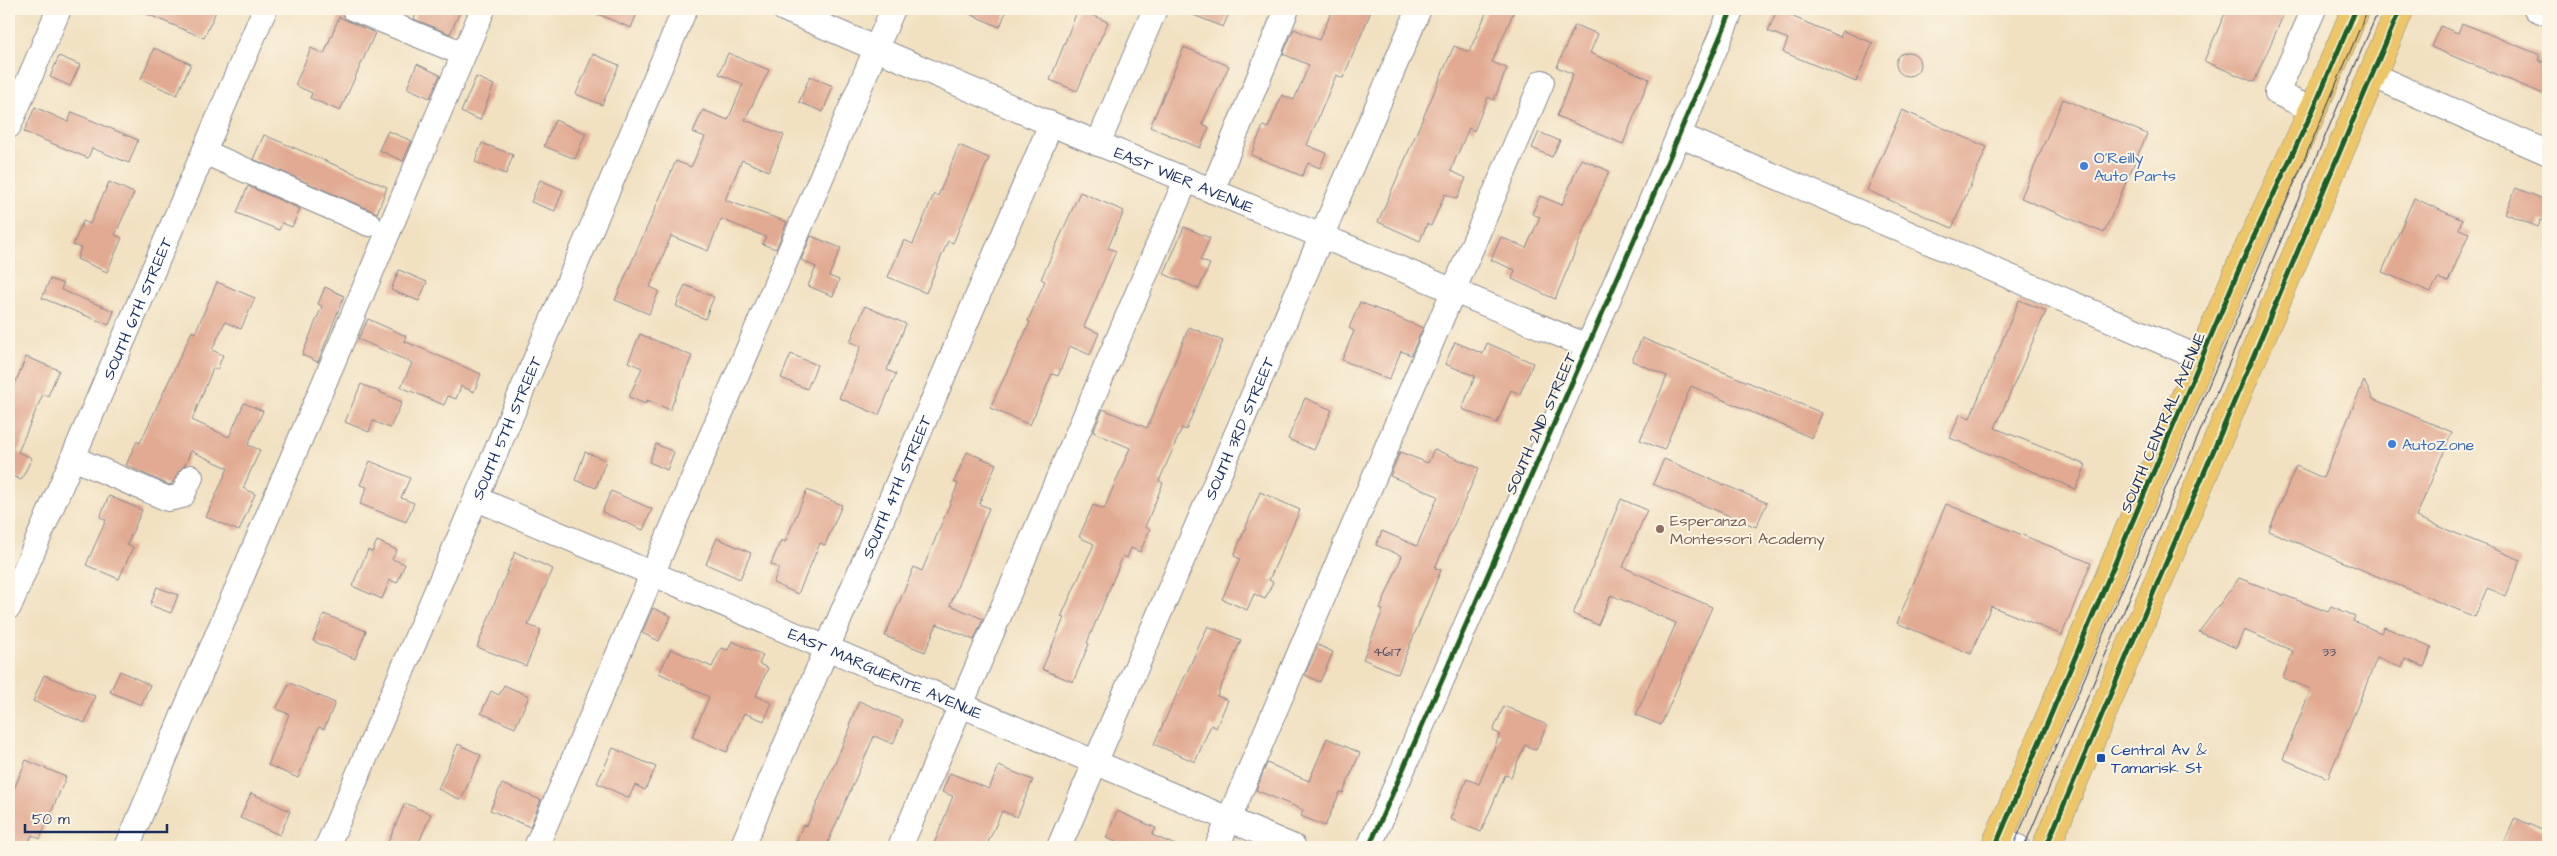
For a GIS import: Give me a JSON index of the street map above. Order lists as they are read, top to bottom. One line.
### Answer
{"streets":{"main road":["SOUTH CENTRAL AVENUE"],"street":["EAST WIER AVENUE","SOUTH 6TH STREET","SOUTH 2ND STREET","SOUTH 5TH STREET","SOUTH 3RD STREET","SOUTH 4TH STREET","EAST MARGUERITE AVENUE"]},"crossings":[["EAST WIER AVENUE","SOUTH 2ND STREET"],["EAST WIER AVENUE","SOUTH 3RD STREET"],["EAST WIER AVENUE","SOUTH 4TH STREET"],["SOUTH 5TH STREET","EAST MARGUERITE AVENUE"],["SOUTH 3RD STREET","EAST MARGUERITE AVENUE"],["SOUTH 4TH STREET","EAST MARGUERITE AVENUE"]],"places":{"other":["O'Reilly Auto Parts","AutoZone","Esperanza Montessori Academy"],"transit":["Central Av & Tamarisk St"]},"house_numbers":["4617","33"],"scale_bar":"50 m"}
